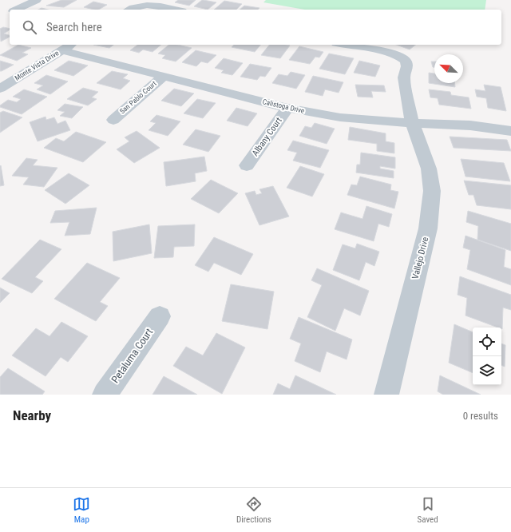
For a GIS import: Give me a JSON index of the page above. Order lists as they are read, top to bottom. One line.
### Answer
{"streets":{"street":["Monte Vista Drive","San Pablo Court","Calistoga Drive","Albany Court","Vallejo Drive","Petaluma Court"]},"crossings":[["Monte Vista Drive","Calistoga Drive"],["San Pablo Court","Calistoga Drive"],["Calistoga Drive","Albany Court"],["Calistoga Drive","Vallejo Drive"]],"north":"top left","page":{"search":"Search here","heading":["Nearby","0 results"],"nav":["Map","Directions","Saved"]}}
